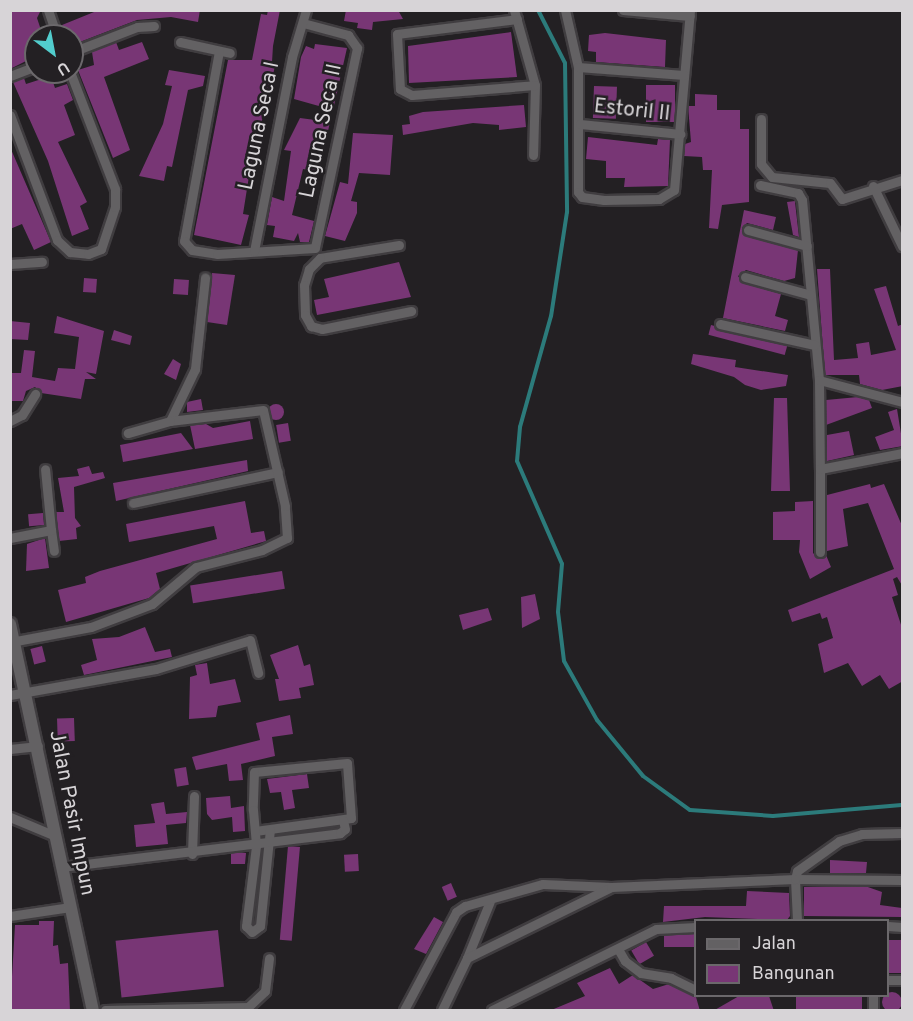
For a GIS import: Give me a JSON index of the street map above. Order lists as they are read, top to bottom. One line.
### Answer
{"streets":{"street":["Estoril II","Laguna Seca I","Laguna Seca II","Jalan Pasir Impun"]},"crossings":[["Laguna Seca I","Laguna Seca II"]],"legend":["Jalan","Bangunan"],"north":"bottom right"}
